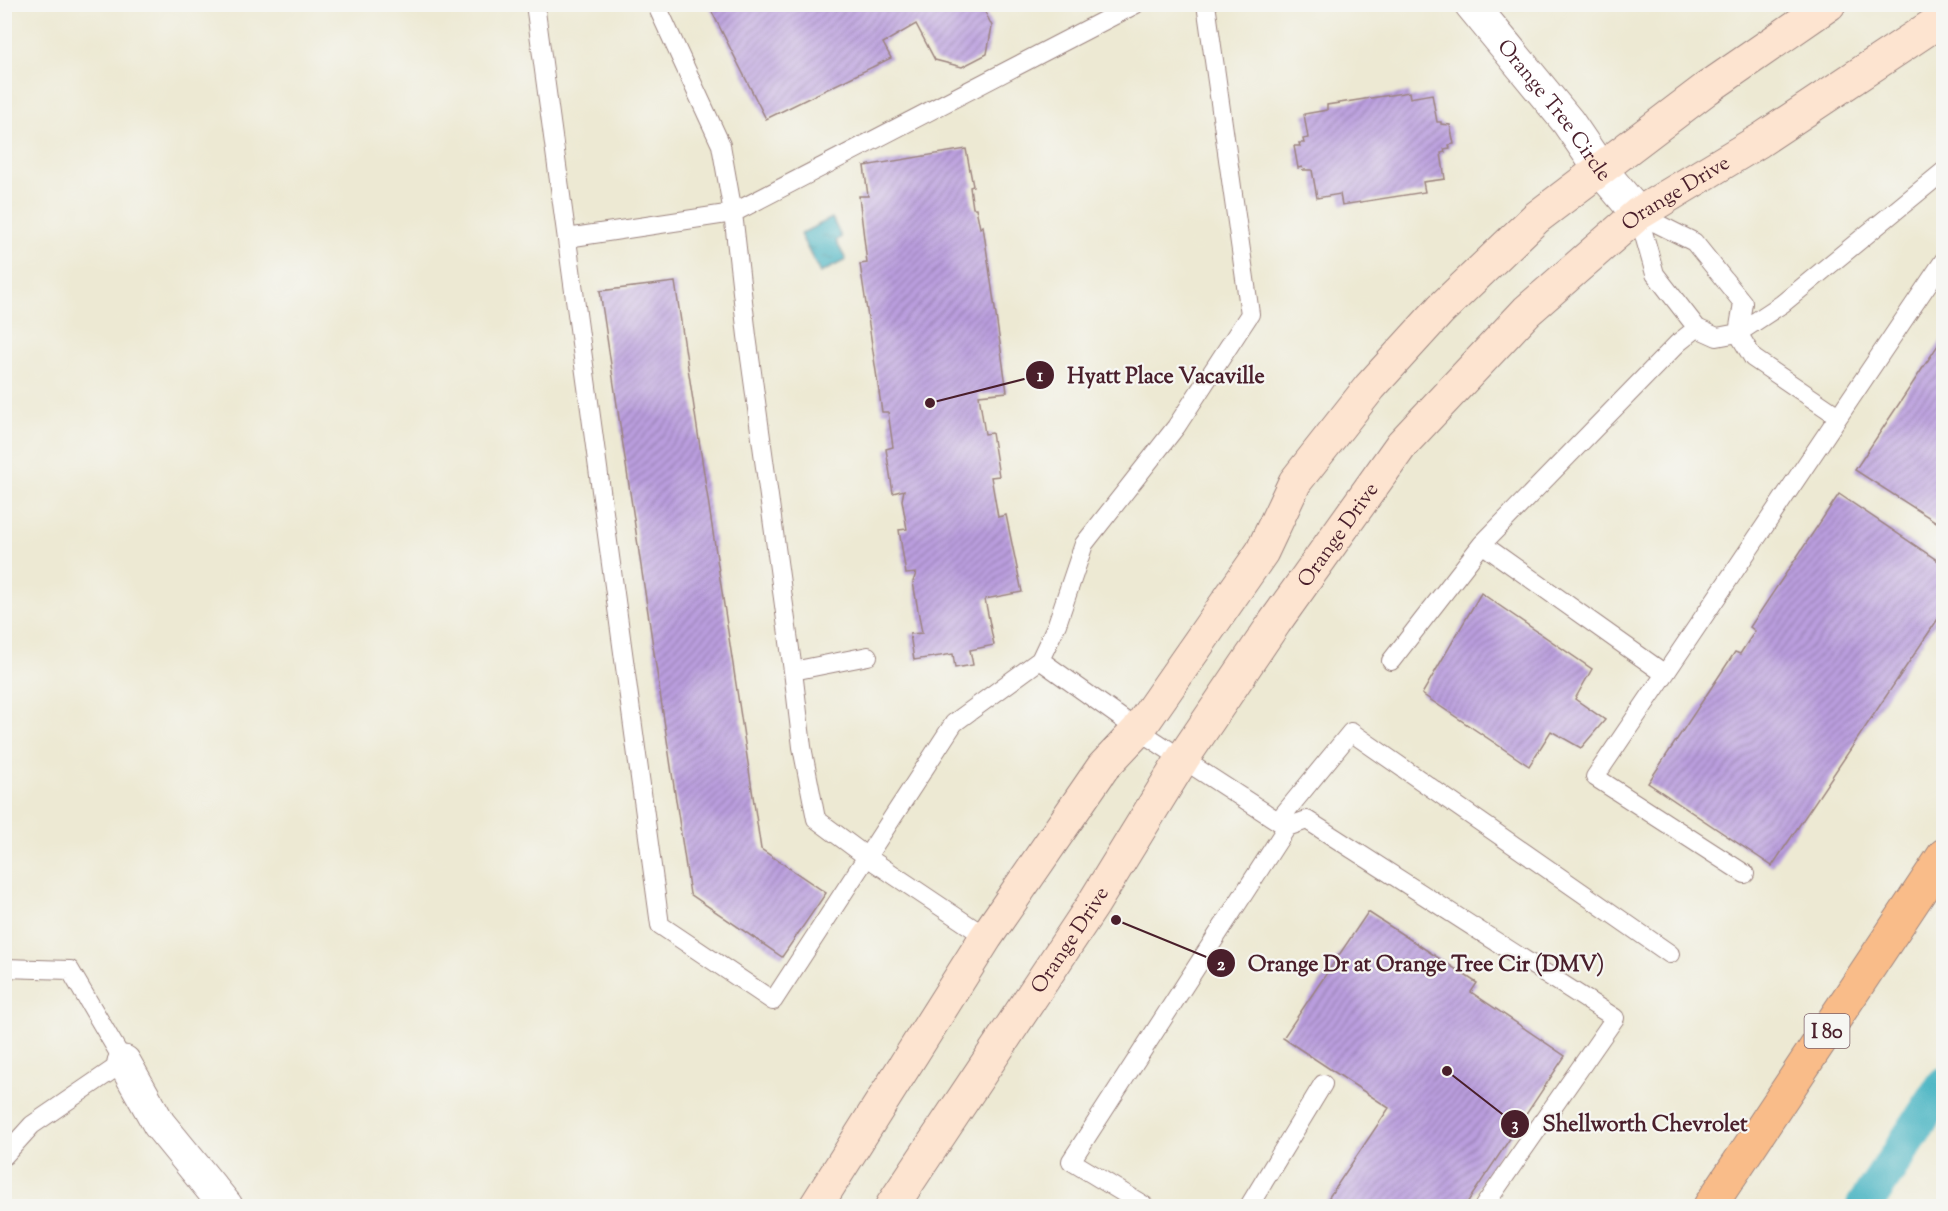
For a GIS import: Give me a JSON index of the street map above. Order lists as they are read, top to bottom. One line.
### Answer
{"streets":{"highway":["I 80"],"street":["Orange Tree Circle","Orange Drive"]},"crossings":[["Orange Tree Circle","Orange Drive"]],"places":["Hyatt Place Vacaville","Orange Dr at Orange Tree Cir (DMV)","Shellworth Chevrolet"]}
